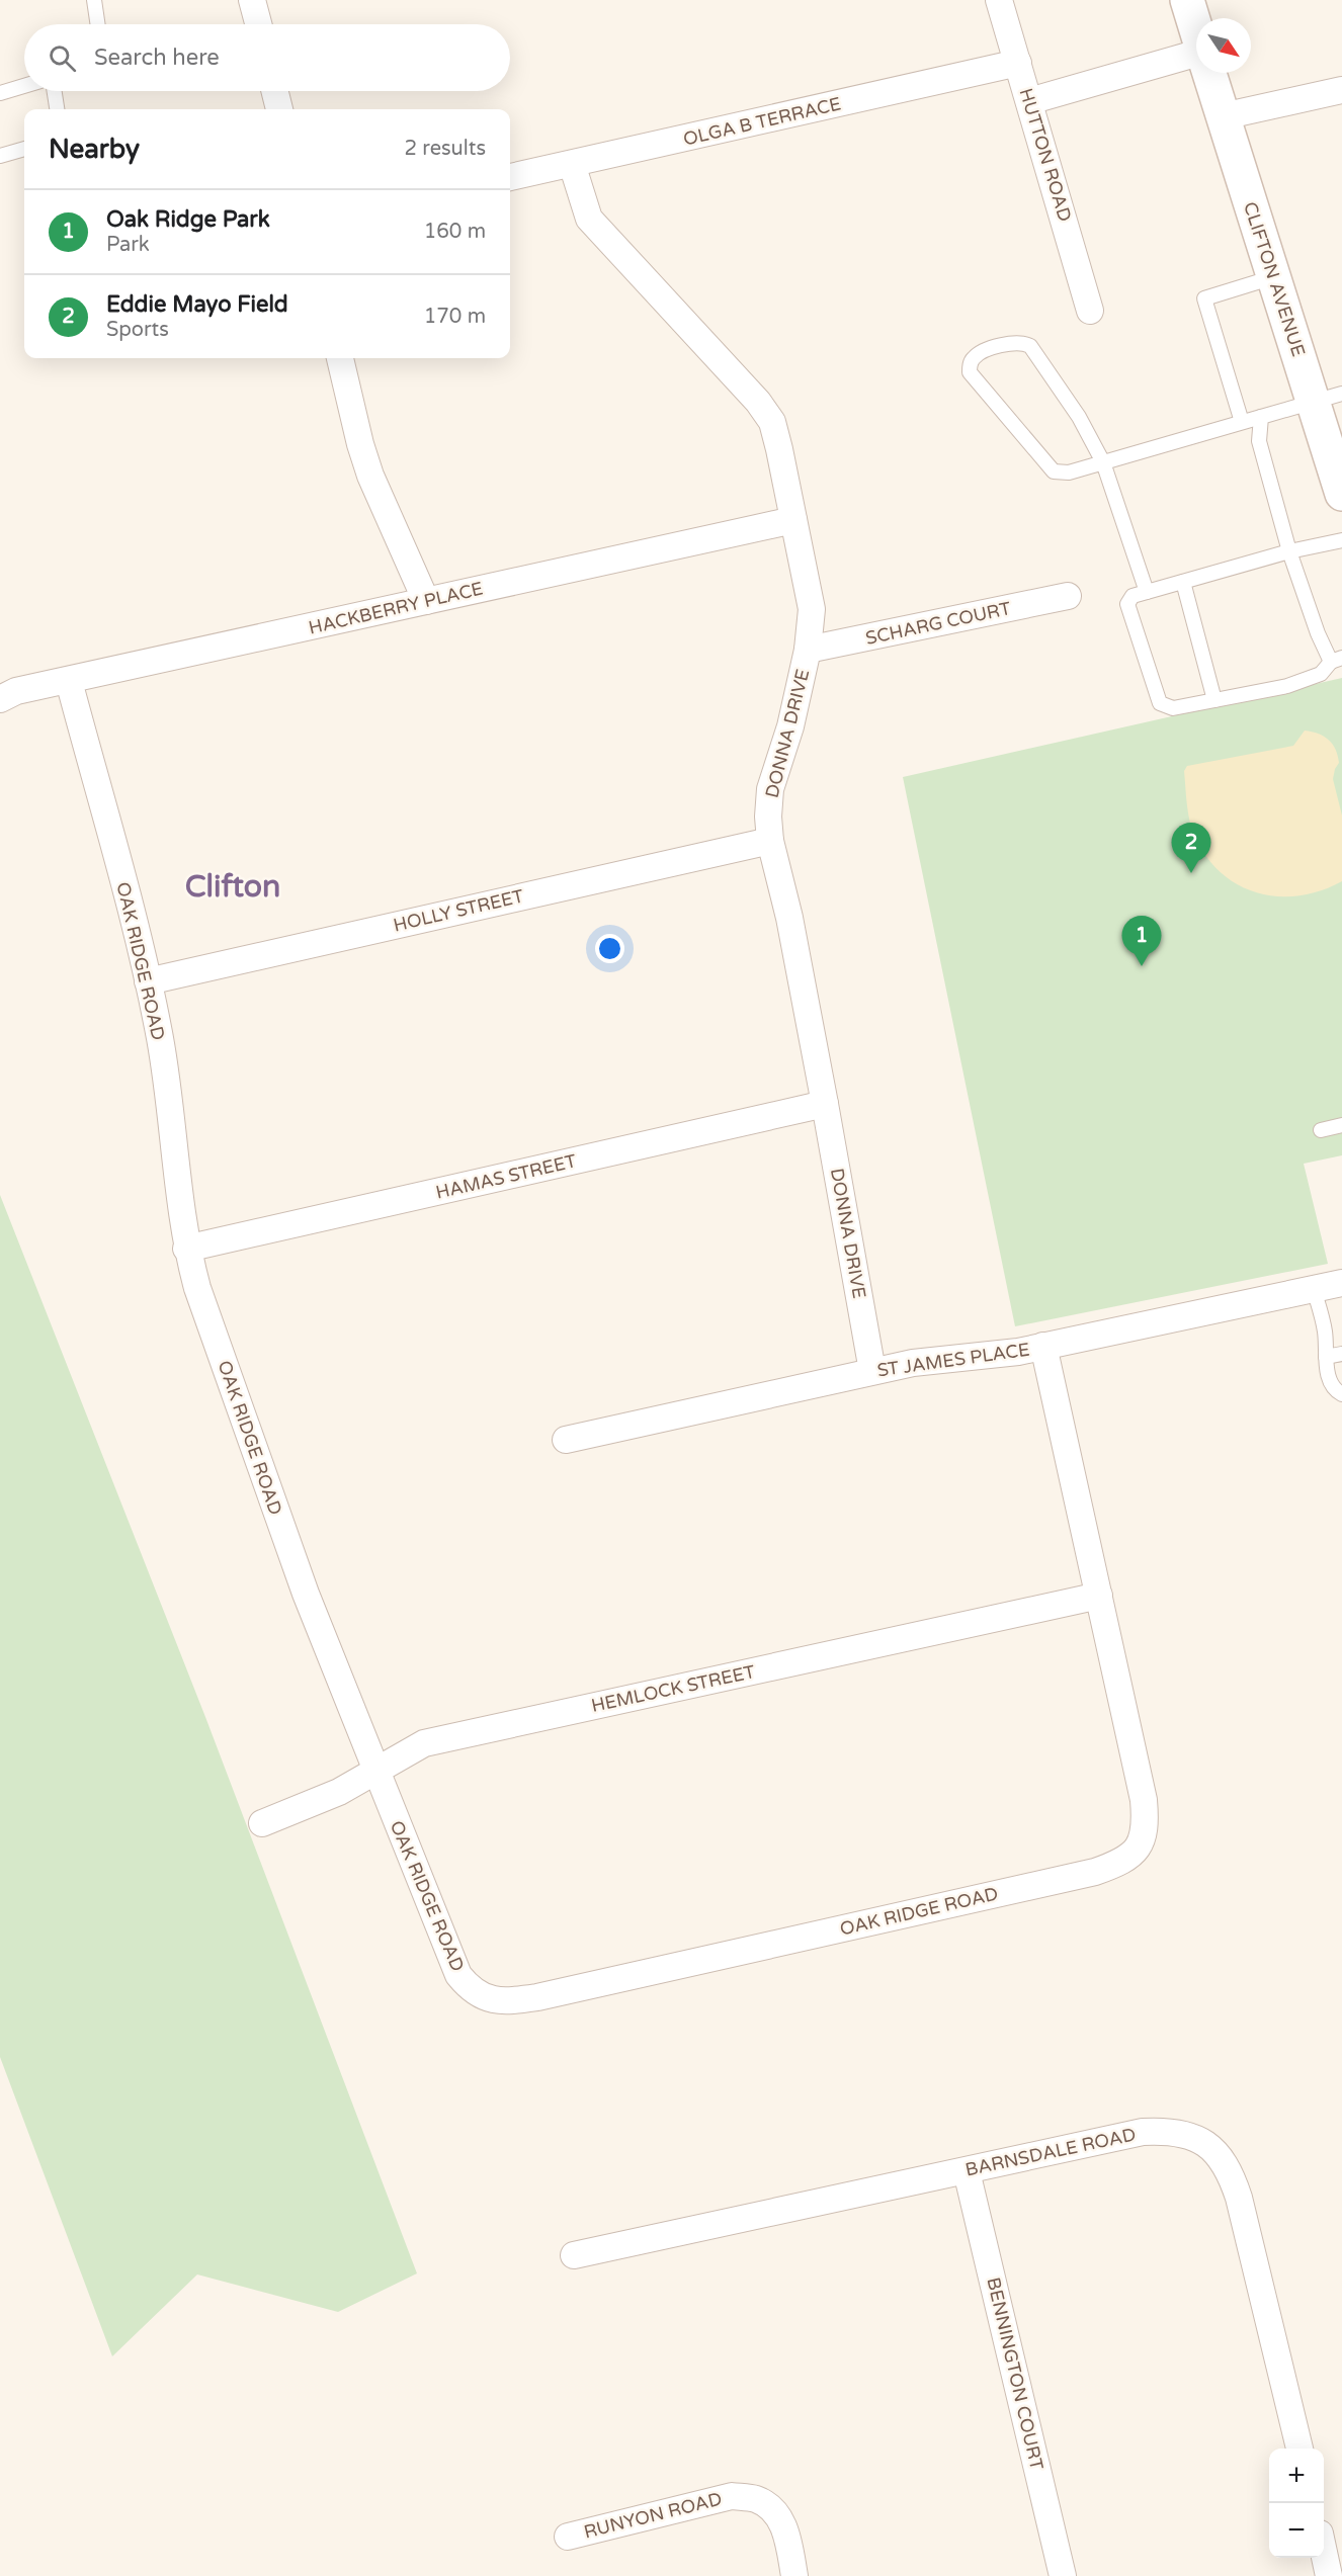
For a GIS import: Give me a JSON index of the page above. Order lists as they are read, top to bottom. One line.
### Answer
{"streets":{"main road":["CLIFTON AVENUE"],"street":["OLGA B TERRACE","HUTTON ROAD","HACKBERRY PLACE","SCHARG COURT","DONNA DRIVE","HOLLY STREET","OAK RIDGE ROAD","HAMAS STREET","ST JAMES PLACE","HEMLOCK STREET","BARNSDALE ROAD","BENNINGTON COURT","RUNYON ROAD"]},"crossings":[["OLGA B TERRACE","HUTTON ROAD"],["OLGA B TERRACE","DONNA DRIVE"],["HACKBERRY PLACE","DONNA DRIVE"],["HACKBERRY PLACE","OAK RIDGE ROAD"],["SCHARG COURT","DONNA DRIVE"],["DONNA DRIVE","HOLLY STREET"],["DONNA DRIVE","HAMAS STREET"],["DONNA DRIVE","ST JAMES PLACE"],["HOLLY STREET","OAK RIDGE ROAD"],["OAK RIDGE ROAD","HAMAS STREET"],["OAK RIDGE ROAD","ST JAMES PLACE"],["OAK RIDGE ROAD","HEMLOCK STREET"],["BARNSDALE ROAD","BENNINGTON COURT"]],"districts":["Clifton"],"north":"bottom right","page":{"search":"Search here","heading":["Nearby","2 results"],"list":[{"mark":"1","name":"Oak Ridge Park","note":"Park","value":"160 m"},{"mark":"2","name":"Eddie Mayo Field","note":"Sports","value":"170 m"}],"pins":["2","1"],"map_buttons":["+","−"]}}
